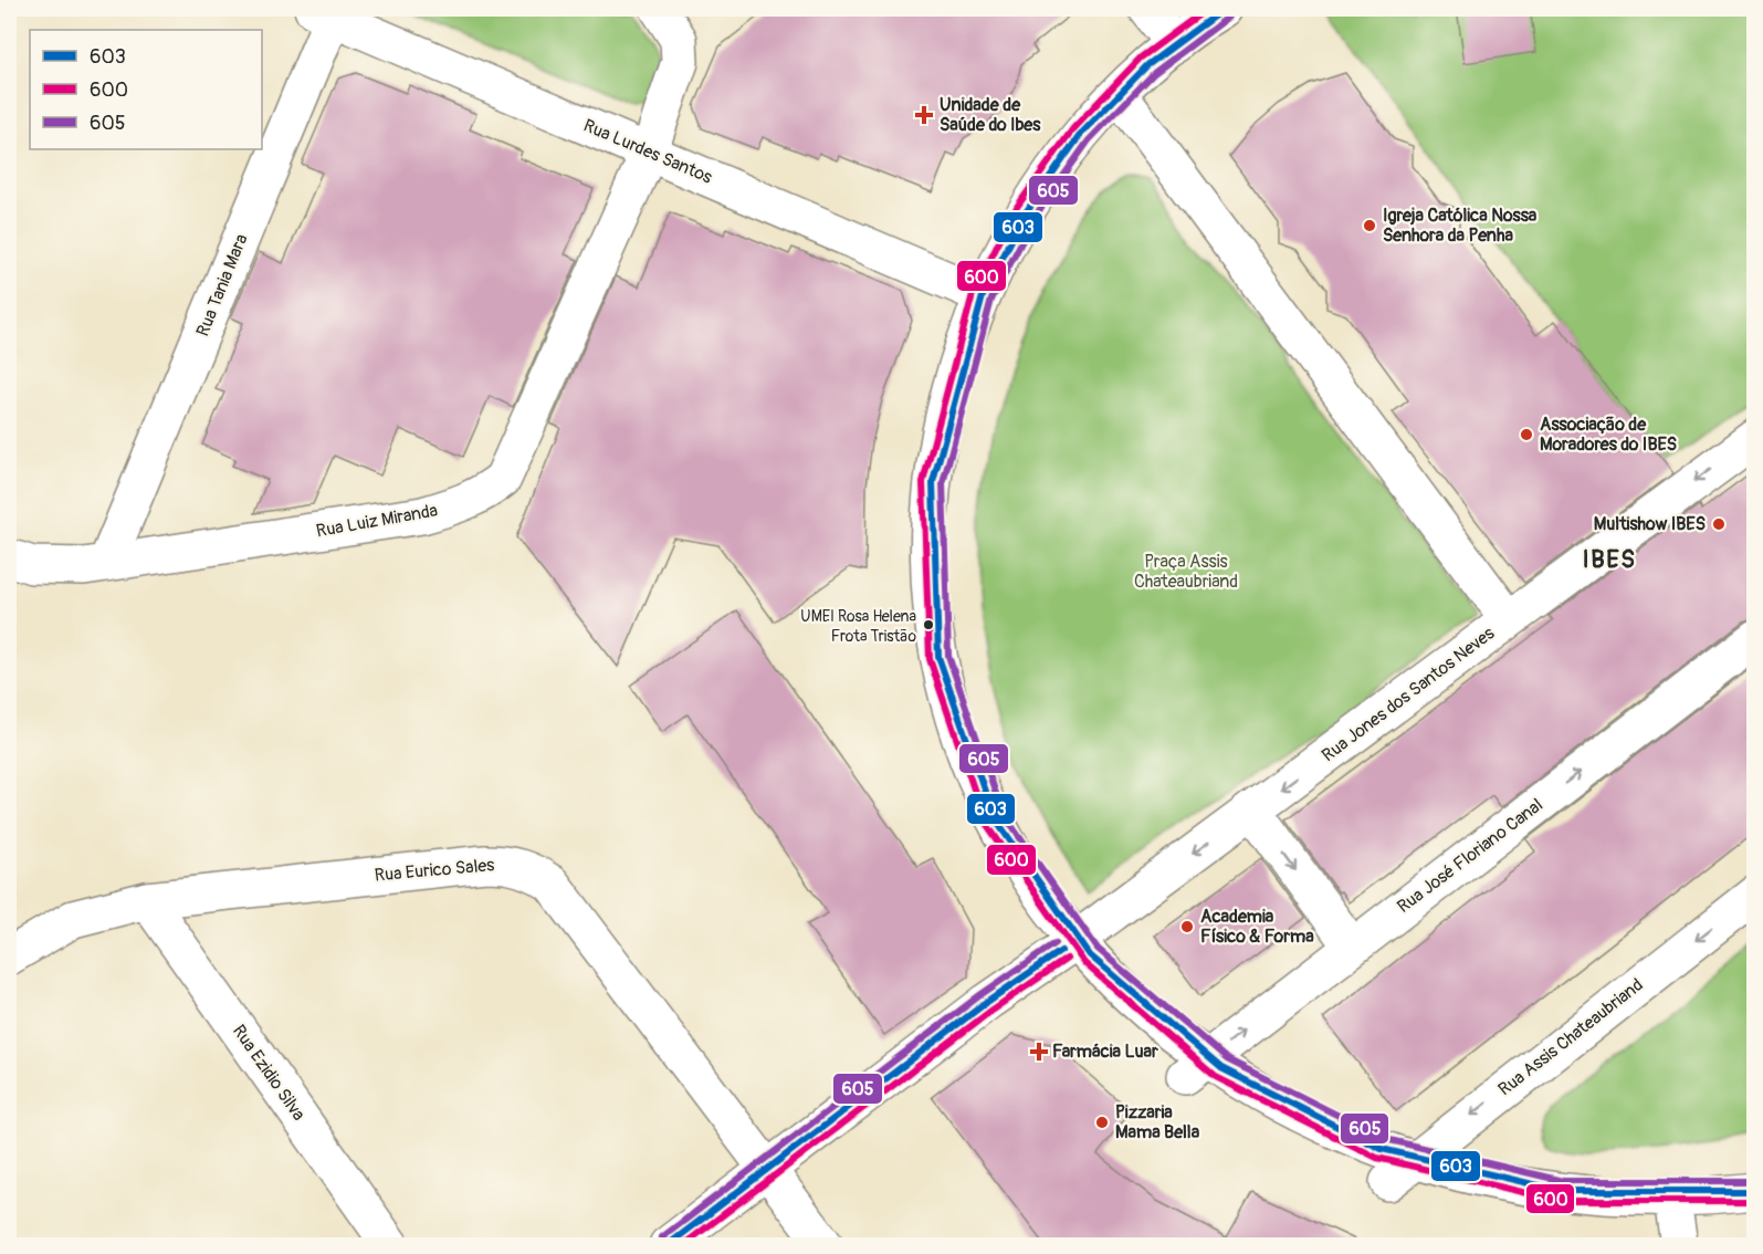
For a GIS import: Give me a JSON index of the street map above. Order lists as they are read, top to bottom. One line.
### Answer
{"streets":{"street":["Rua Lurdes Santos","Rua Tania Mara","Rua Luiz Miranda","Rua Jones dos Santos Neves","Rua José Floriano Canal","Rua Eurico Sales","Rua Assis Chateaubriand","Rua Ezidio Silva"]},"crossings":[["Rua Lurdes Santos","Rua Tania Mara"],["Rua Lurdes Santos","Rua Luiz Miranda"],["Rua Tania Mara","Rua Luiz Miranda"],["Rua Jones dos Santos Neves","Rua Eurico Sales"],["Rua Eurico Sales","Rua Ezidio Silva"]],"one_way":["Rua Jones dos Santos Neves","Rua José Floriano Canal","Rua Assis Chateaubriand"],"districts":["IBES"],"parks":["Praça Assis Chateaubriand"],"places":{"health":["Unidade de Saúde do Ibes","Farmácia Luar"],"other":["Igreja Católica Nossa Senhora da Penha","Associação de Moradores do IBES","Multishow IBES","UMEI Rosa Helena Frota Tristão","Academia Físico & Forma","Pizzaria Mama Bella"]},"lines":["transit line 603","transit line 600","transit line 605"],"legend":["603","600","605"]}
